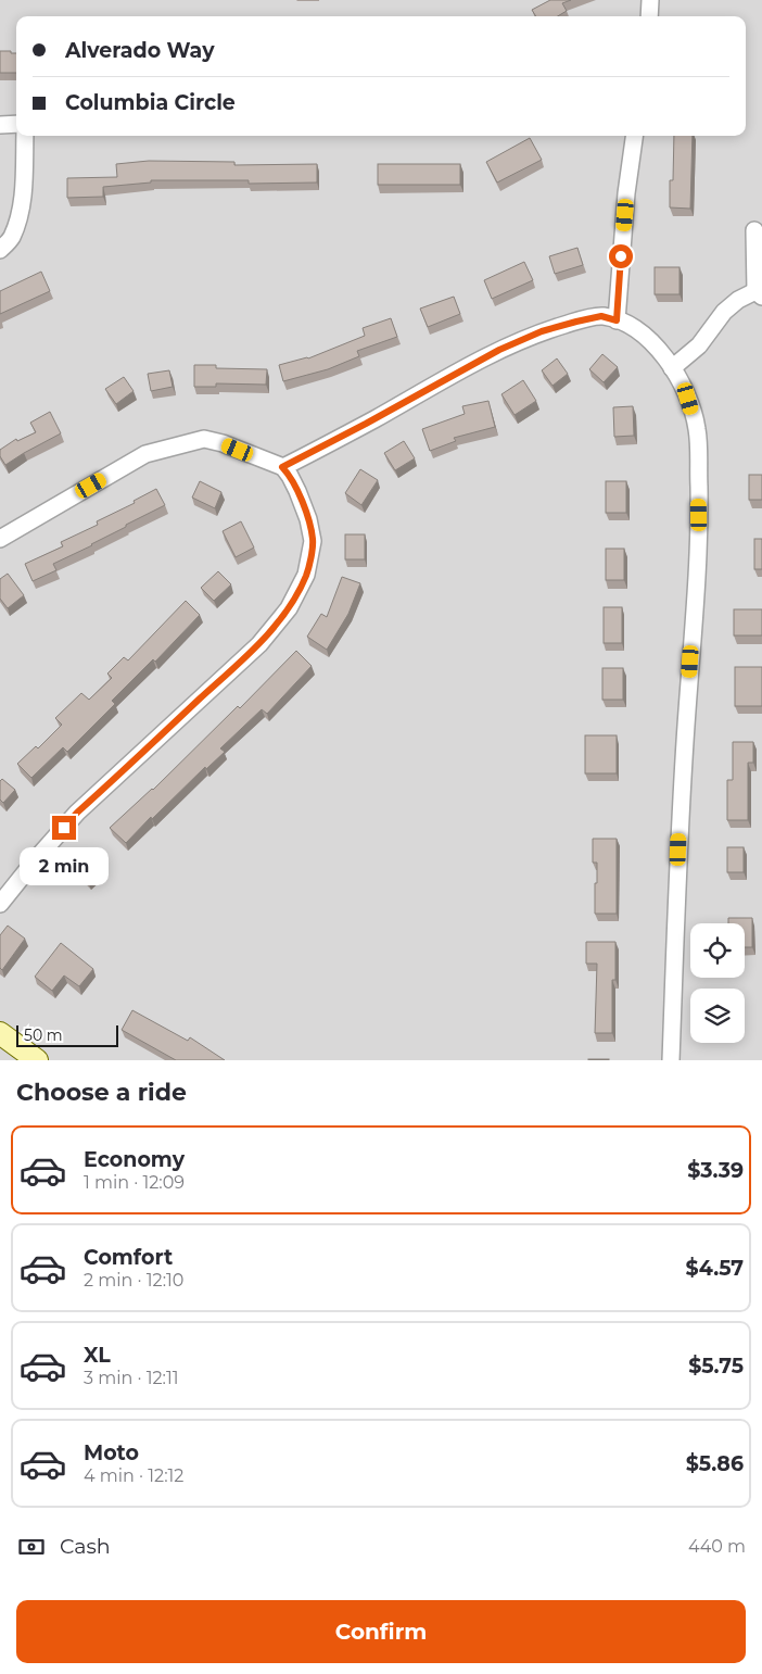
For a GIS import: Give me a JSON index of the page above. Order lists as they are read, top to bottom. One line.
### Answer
{"scale_bar":"50 m","page":{"banner":["Alverado Way","Columbia Circle"],"bubble":"2 min","scale":"50 m","heading":"Choose a ride","list":[{"name":"Economy","note":"1 min · 12:09","value":"$3.39"},{"name":"Comfort","note":"2 min · 12:10","value":"$4.57"},{"name":"XL","note":"3 min · 12:11","value":"$5.75"},{"name":"Moto","note":"4 min · 12:12","value":"$5.86"}],"pay":["Cash","440 m"],"buttons":"Confirm"}}
